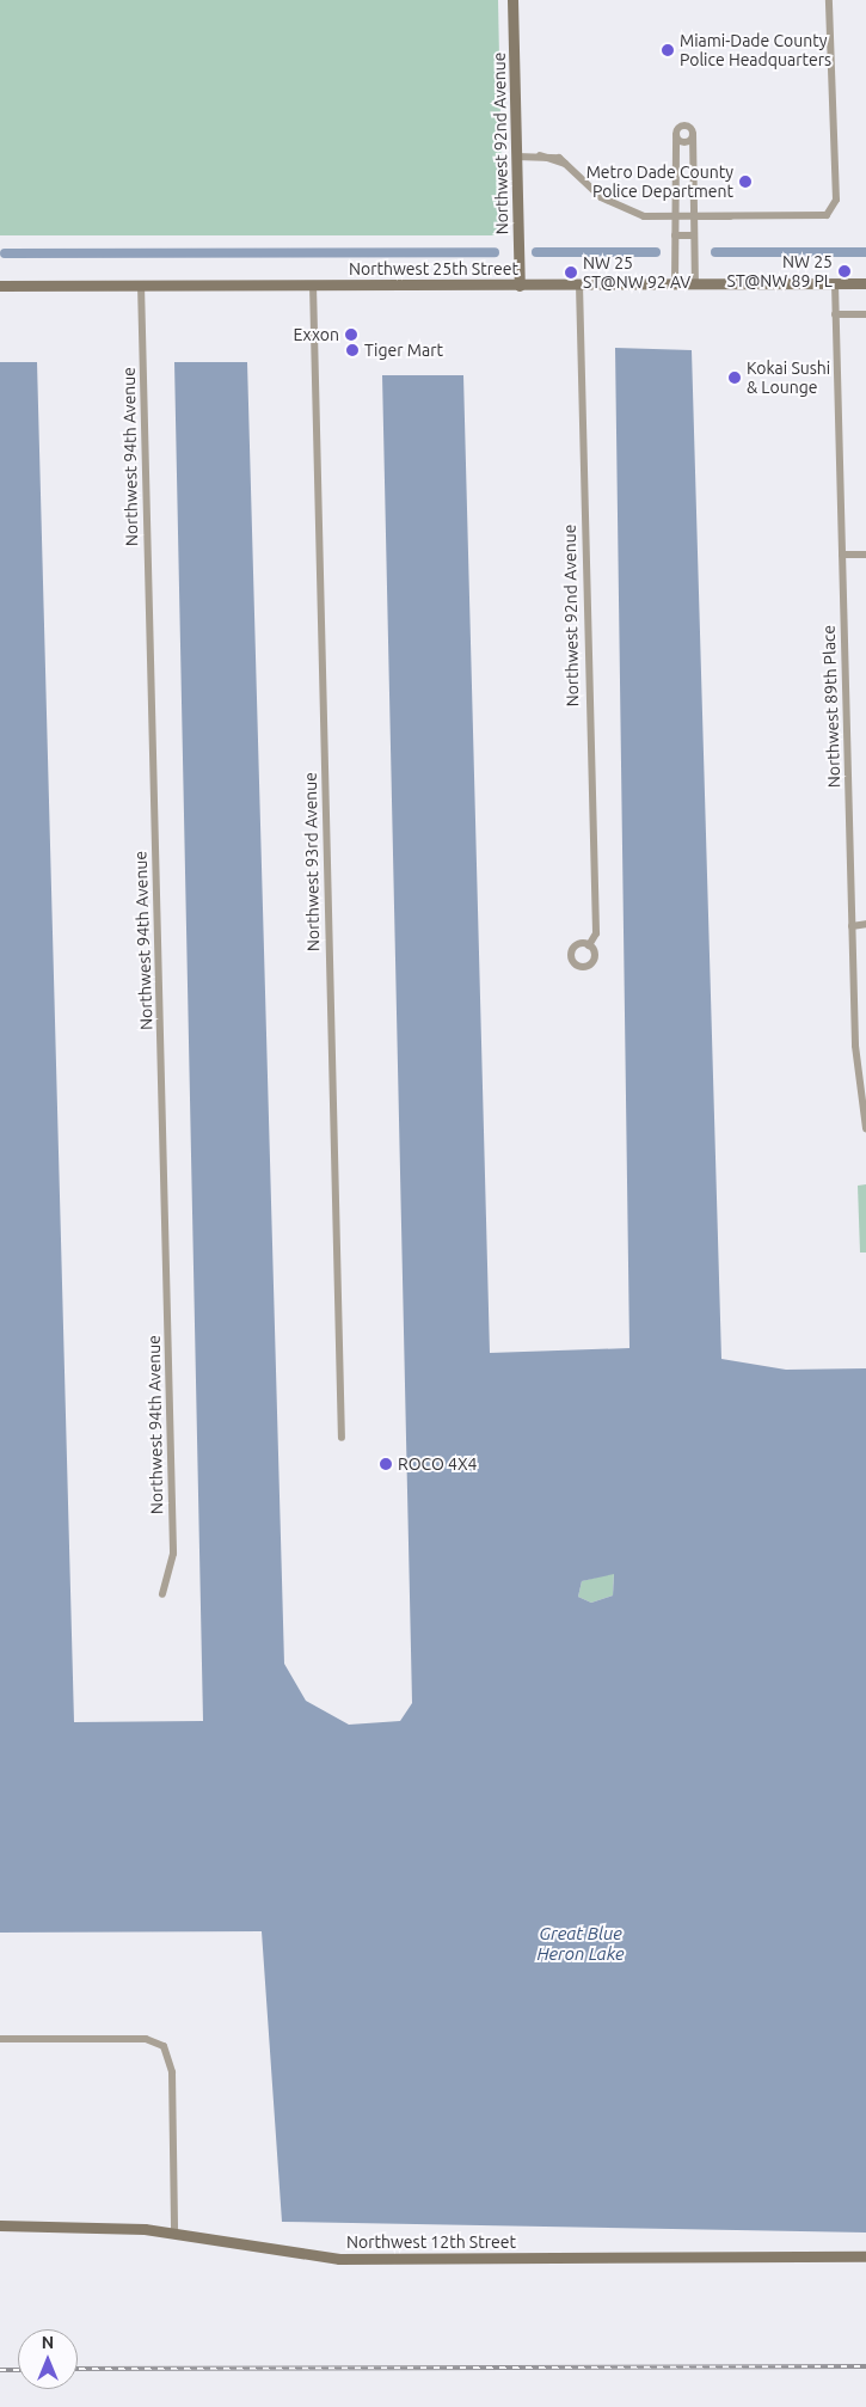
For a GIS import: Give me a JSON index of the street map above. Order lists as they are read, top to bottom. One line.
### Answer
{"streets":{"main road":["Northwest 92nd Avenue","Northwest 25th Street","Northwest 12th Street"],"street":["Northwest 94th Avenue","Northwest 89th Place","Northwest 93rd Avenue"]},"crossings":[["Northwest 92nd Avenue","Northwest 25th Street"],["Northwest 25th Street","Northwest 94th Avenue"],["Northwest 25th Street","Northwest 89th Place"],["Northwest 25th Street","Northwest 93rd Avenue"]],"water":["Great Blue Heron Lake"],"places":["Miami-Dade County Police Headquarters","Metro Dade County Police Department","NW 25 ST@NW 89 PL","NW 25 ST@NW 92 AV","Exxon","Tiger Mart","Kokai Sushi & Lounge","ROCO 4X4"],"north":"top"}
